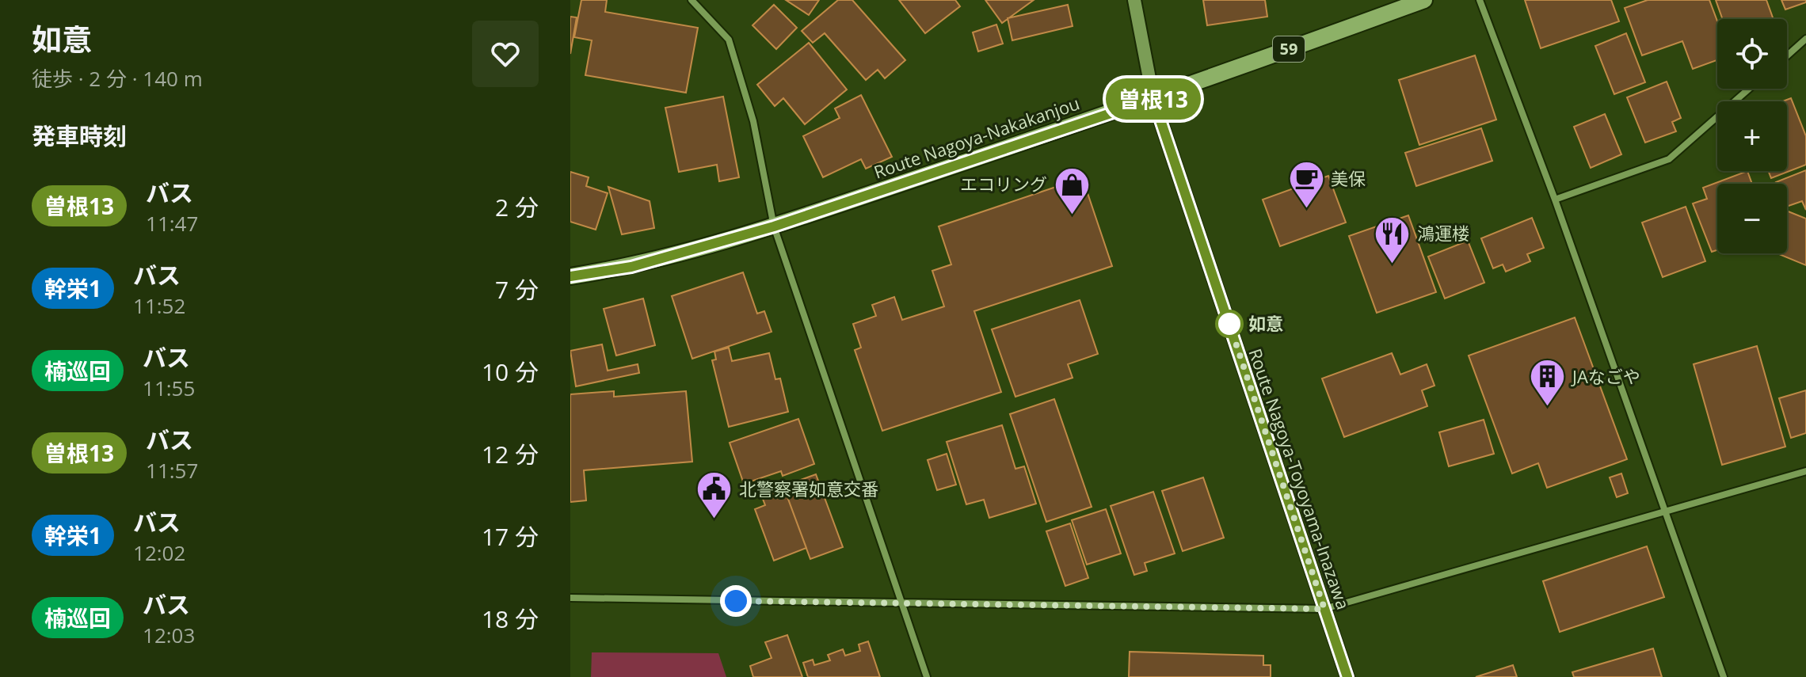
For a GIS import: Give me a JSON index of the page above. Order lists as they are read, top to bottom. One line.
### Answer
{"streets":{"main road":["59","Route Nagoya-Nakakanjou","Route Nagoya-Toyoyama-Inazawa"]},"crossings":[["Route Nagoya-Nakakanjou","Route Nagoya-Toyoyama-Inazawa"]],"places":{"cafe":["美保"],"shop":["エコリング"],"restaurant":["鴻運楼"],"other":["如意"],"building":["JAなごや"],"public building":["北警察署如意交番"]},"lines":["bus line 曽根13"],"page":{"heading":[["如意","徒歩 · 2 分 · 140 m"],"発車時刻"],"on_map":"曽根13","map_buttons":["+","−"],"list":[{"mark":"曽根13","name":"バス","note":"11:47","value":"2 分"},{"mark":"幹栄1","name":"バス","note":"11:52","value":"7 分"},{"mark":"楠巡回","name":"バス","note":"11:55","value":"10 分"},{"mark":"曽根13","name":"バス","note":"11:57","value":"12 分"},{"mark":"幹栄1","name":"バス","note":"12:02","value":"17 分"},{"mark":"楠巡回","name":"バス","note":"12:03","value":"18 分"}]}}
